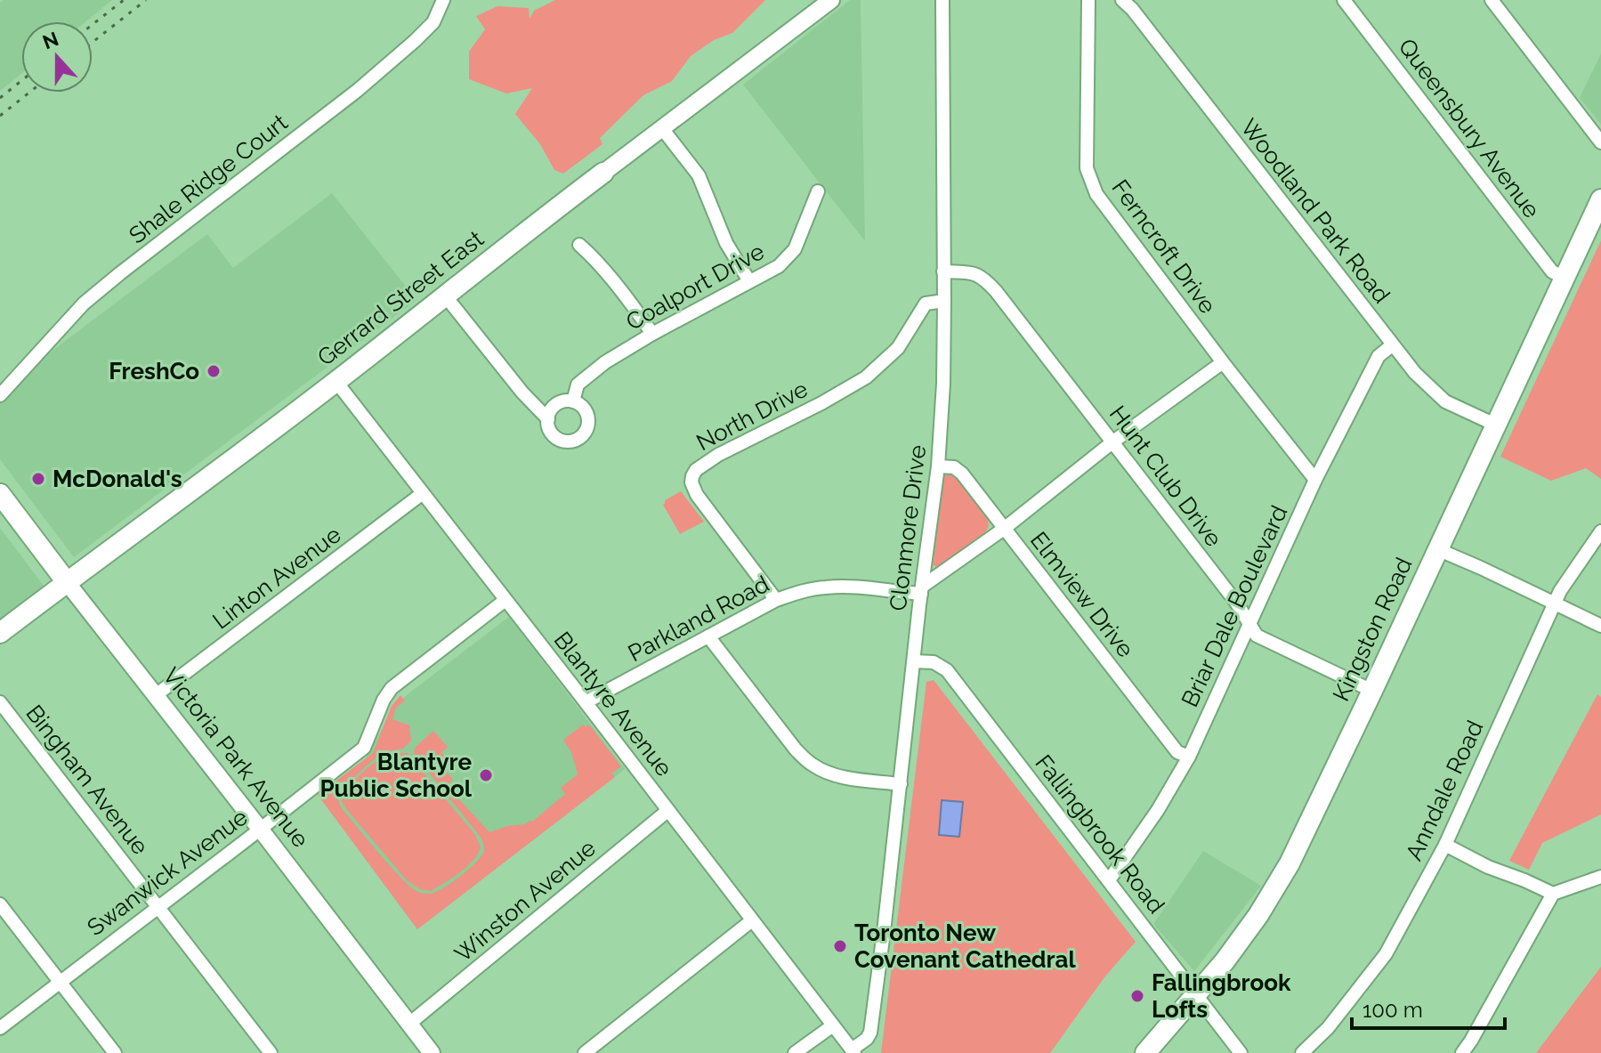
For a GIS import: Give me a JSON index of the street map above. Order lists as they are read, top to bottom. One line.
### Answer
{"streets":{"main road":["Gerrard Street East","Kingston Road","Victoria Park Avenue"],"street":["Queensbury Avenue","Shale Ridge Court","Woodland Park Road","Ferncroft Drive","Coalport Drive","North Drive","Hunt Club Drive","Clonmore Drive","Linton Avenue","Elmview Drive","Briar Dale Boulevard","Parkland Road","Blantyre Avenue","Bingham Avenue","Anndale Road","Fallingbrook Road","Swanwick Avenue","Winston Avenue"]},"crossings":[["Queensbury Avenue","Kingston Road"],["Woodland Park Road","Briar Dale Boulevard"],["Woodland Park Road","Kingston Road"],["Ferncroft Drive","Briar Dale Boulevard"],["Gerrard Street East","Blantyre Avenue"],["Gerrard Street East","Victoria Park Avenue"],["North Drive","Clonmore Drive"],["North Drive","Parkland Road"],["Hunt Club Drive","Clonmore Drive"],["Hunt Club Drive","Briar Dale Boulevard"],["Hunt Club Drive","Kingston Road"],["Clonmore Drive","Elmview Drive"],["Clonmore Drive","Parkland Road"],["Clonmore Drive","Blantyre Avenue"],["Clonmore Drive","Fallingbrook Road"],["Linton Avenue","Blantyre Avenue"],["Linton Avenue","Victoria Park Avenue"],["Elmview Drive","Briar Dale Boulevard"],["Briar Dale Boulevard","Fallingbrook Road"],["Parkland Road","Blantyre Avenue"],["Kingston Road","Fallingbrook Road"],["Blantyre Avenue","Swanwick Avenue"],["Blantyre Avenue","Winston Avenue"],["Victoria Park Avenue","Swanwick Avenue"],["Victoria Park Avenue","Winston Avenue"],["Bingham Avenue","Swanwick Avenue"]],"places":["FreshCo","McDonald's","Blantyre Public School","Toronto New Covenant Cathedral","Fallingbrook Lofts"],"scale_bar":"100 m","north":"top"}
